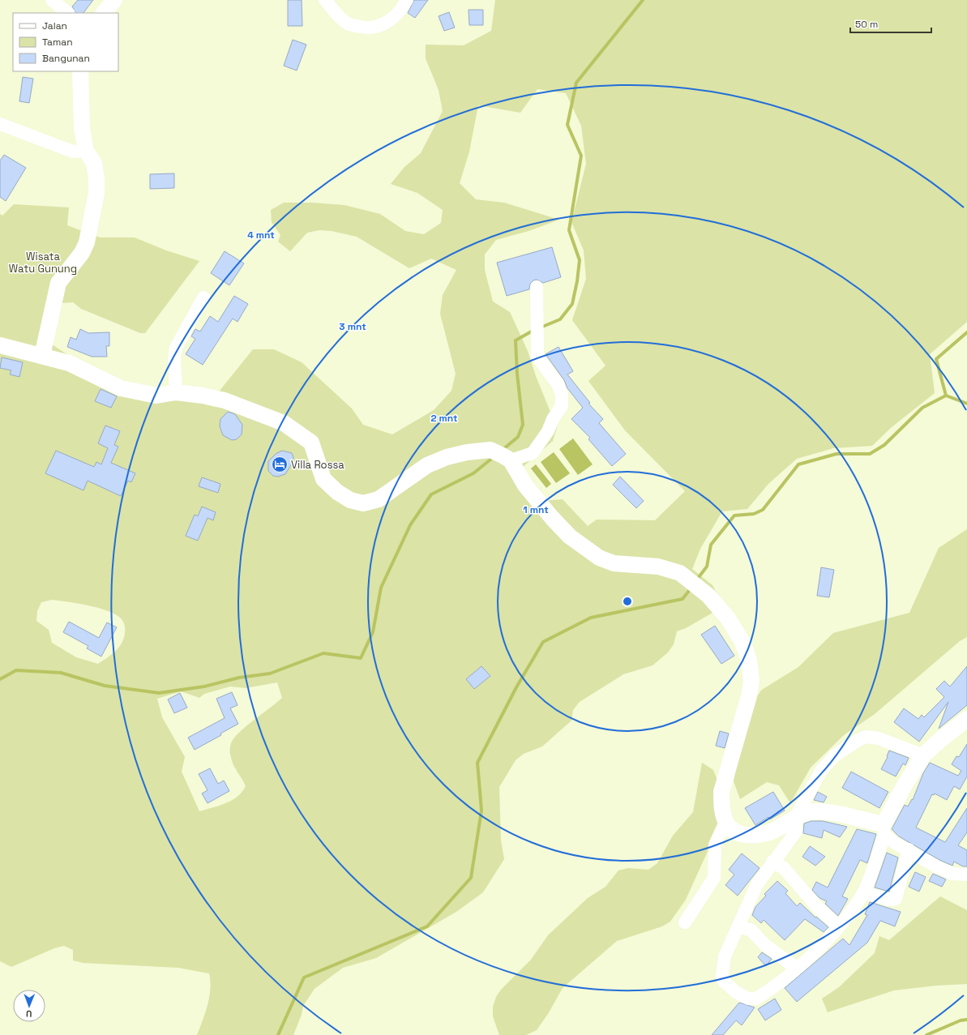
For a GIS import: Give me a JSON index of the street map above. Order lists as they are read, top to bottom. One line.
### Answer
{"parks":["Wisata Watu Gunung"],"places":{"hotel":["Villa Rossa"]},"legend":["Jalan","Taman","Bangunan"],"scale_bar":"50 m","north":"bottom","rings":["4 mnt","3 mnt","2 mnt","1 mnt"]}
